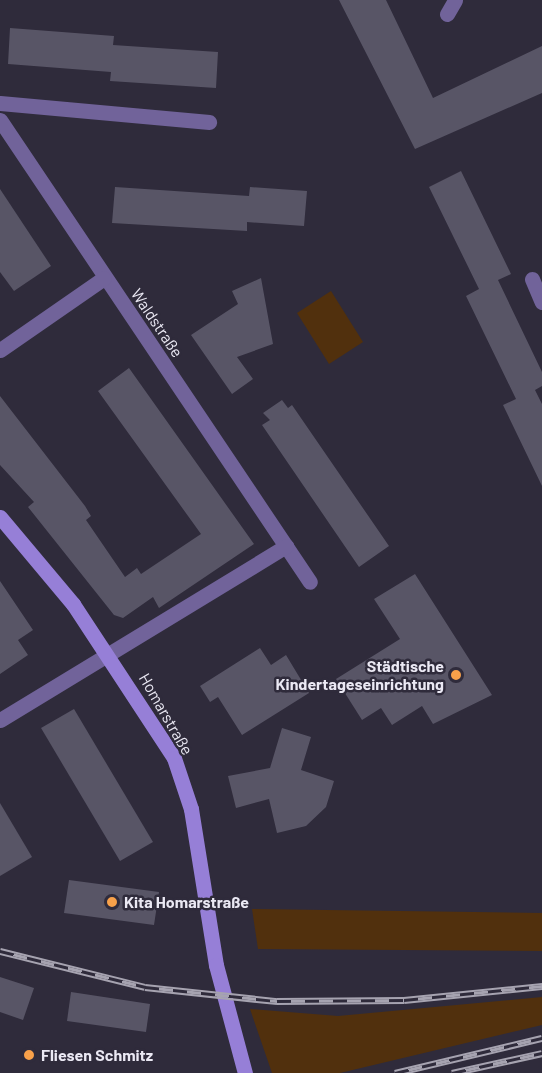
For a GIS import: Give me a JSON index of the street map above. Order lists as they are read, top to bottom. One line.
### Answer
{"streets":{"street":["Waldstraße","Homarstraße"]},"places":["Städtische Kindertageseinrichtung","Kita Homarstraße","Fliesen Schmitz"]}
